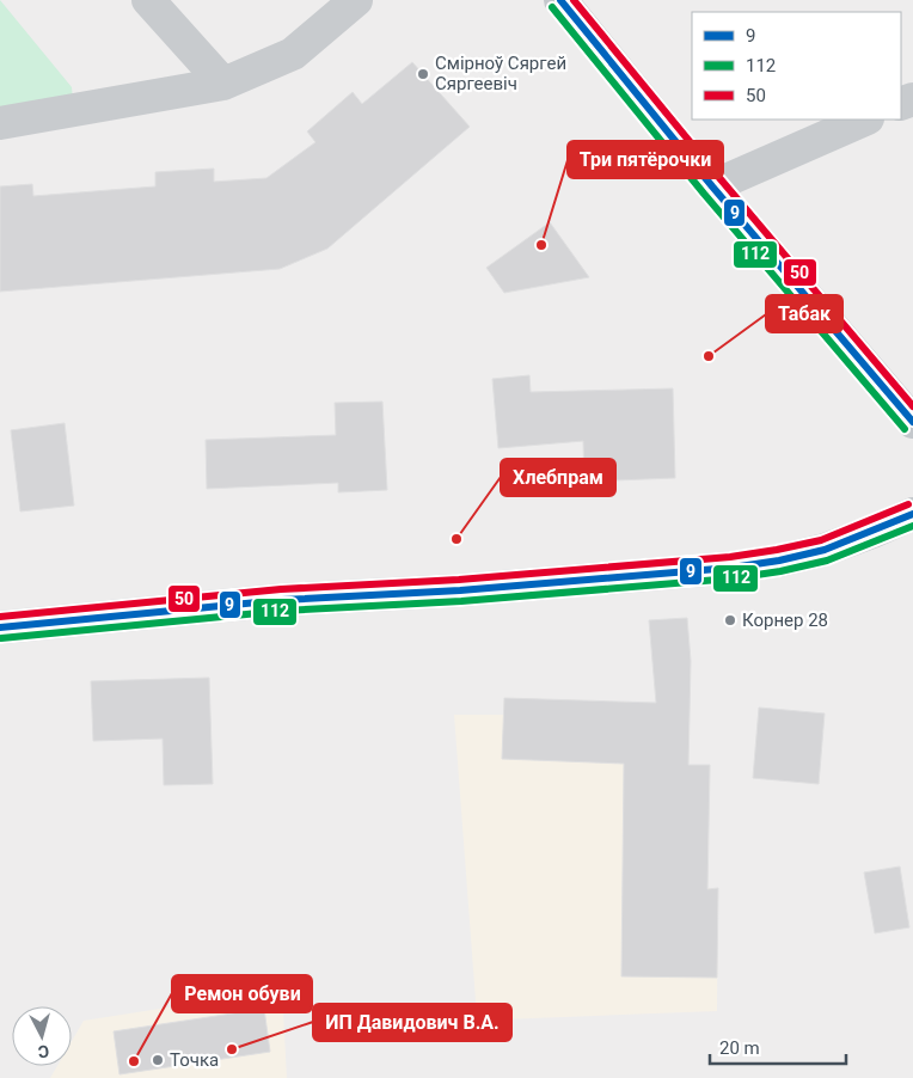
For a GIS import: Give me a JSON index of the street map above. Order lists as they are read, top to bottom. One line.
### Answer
{"places":["Смірноў Сяргей Сяргеевіч","Три пятёрочки","Табак","Хлебпрам","Корнер 28","ИП Давидович В.А.","Точка","Ремон обуви"],"lines":["transit line 9","transit line 50","transit line 112"],"legend":["9","112","50"],"scale_bar":"20 m","north":"bottom"}
